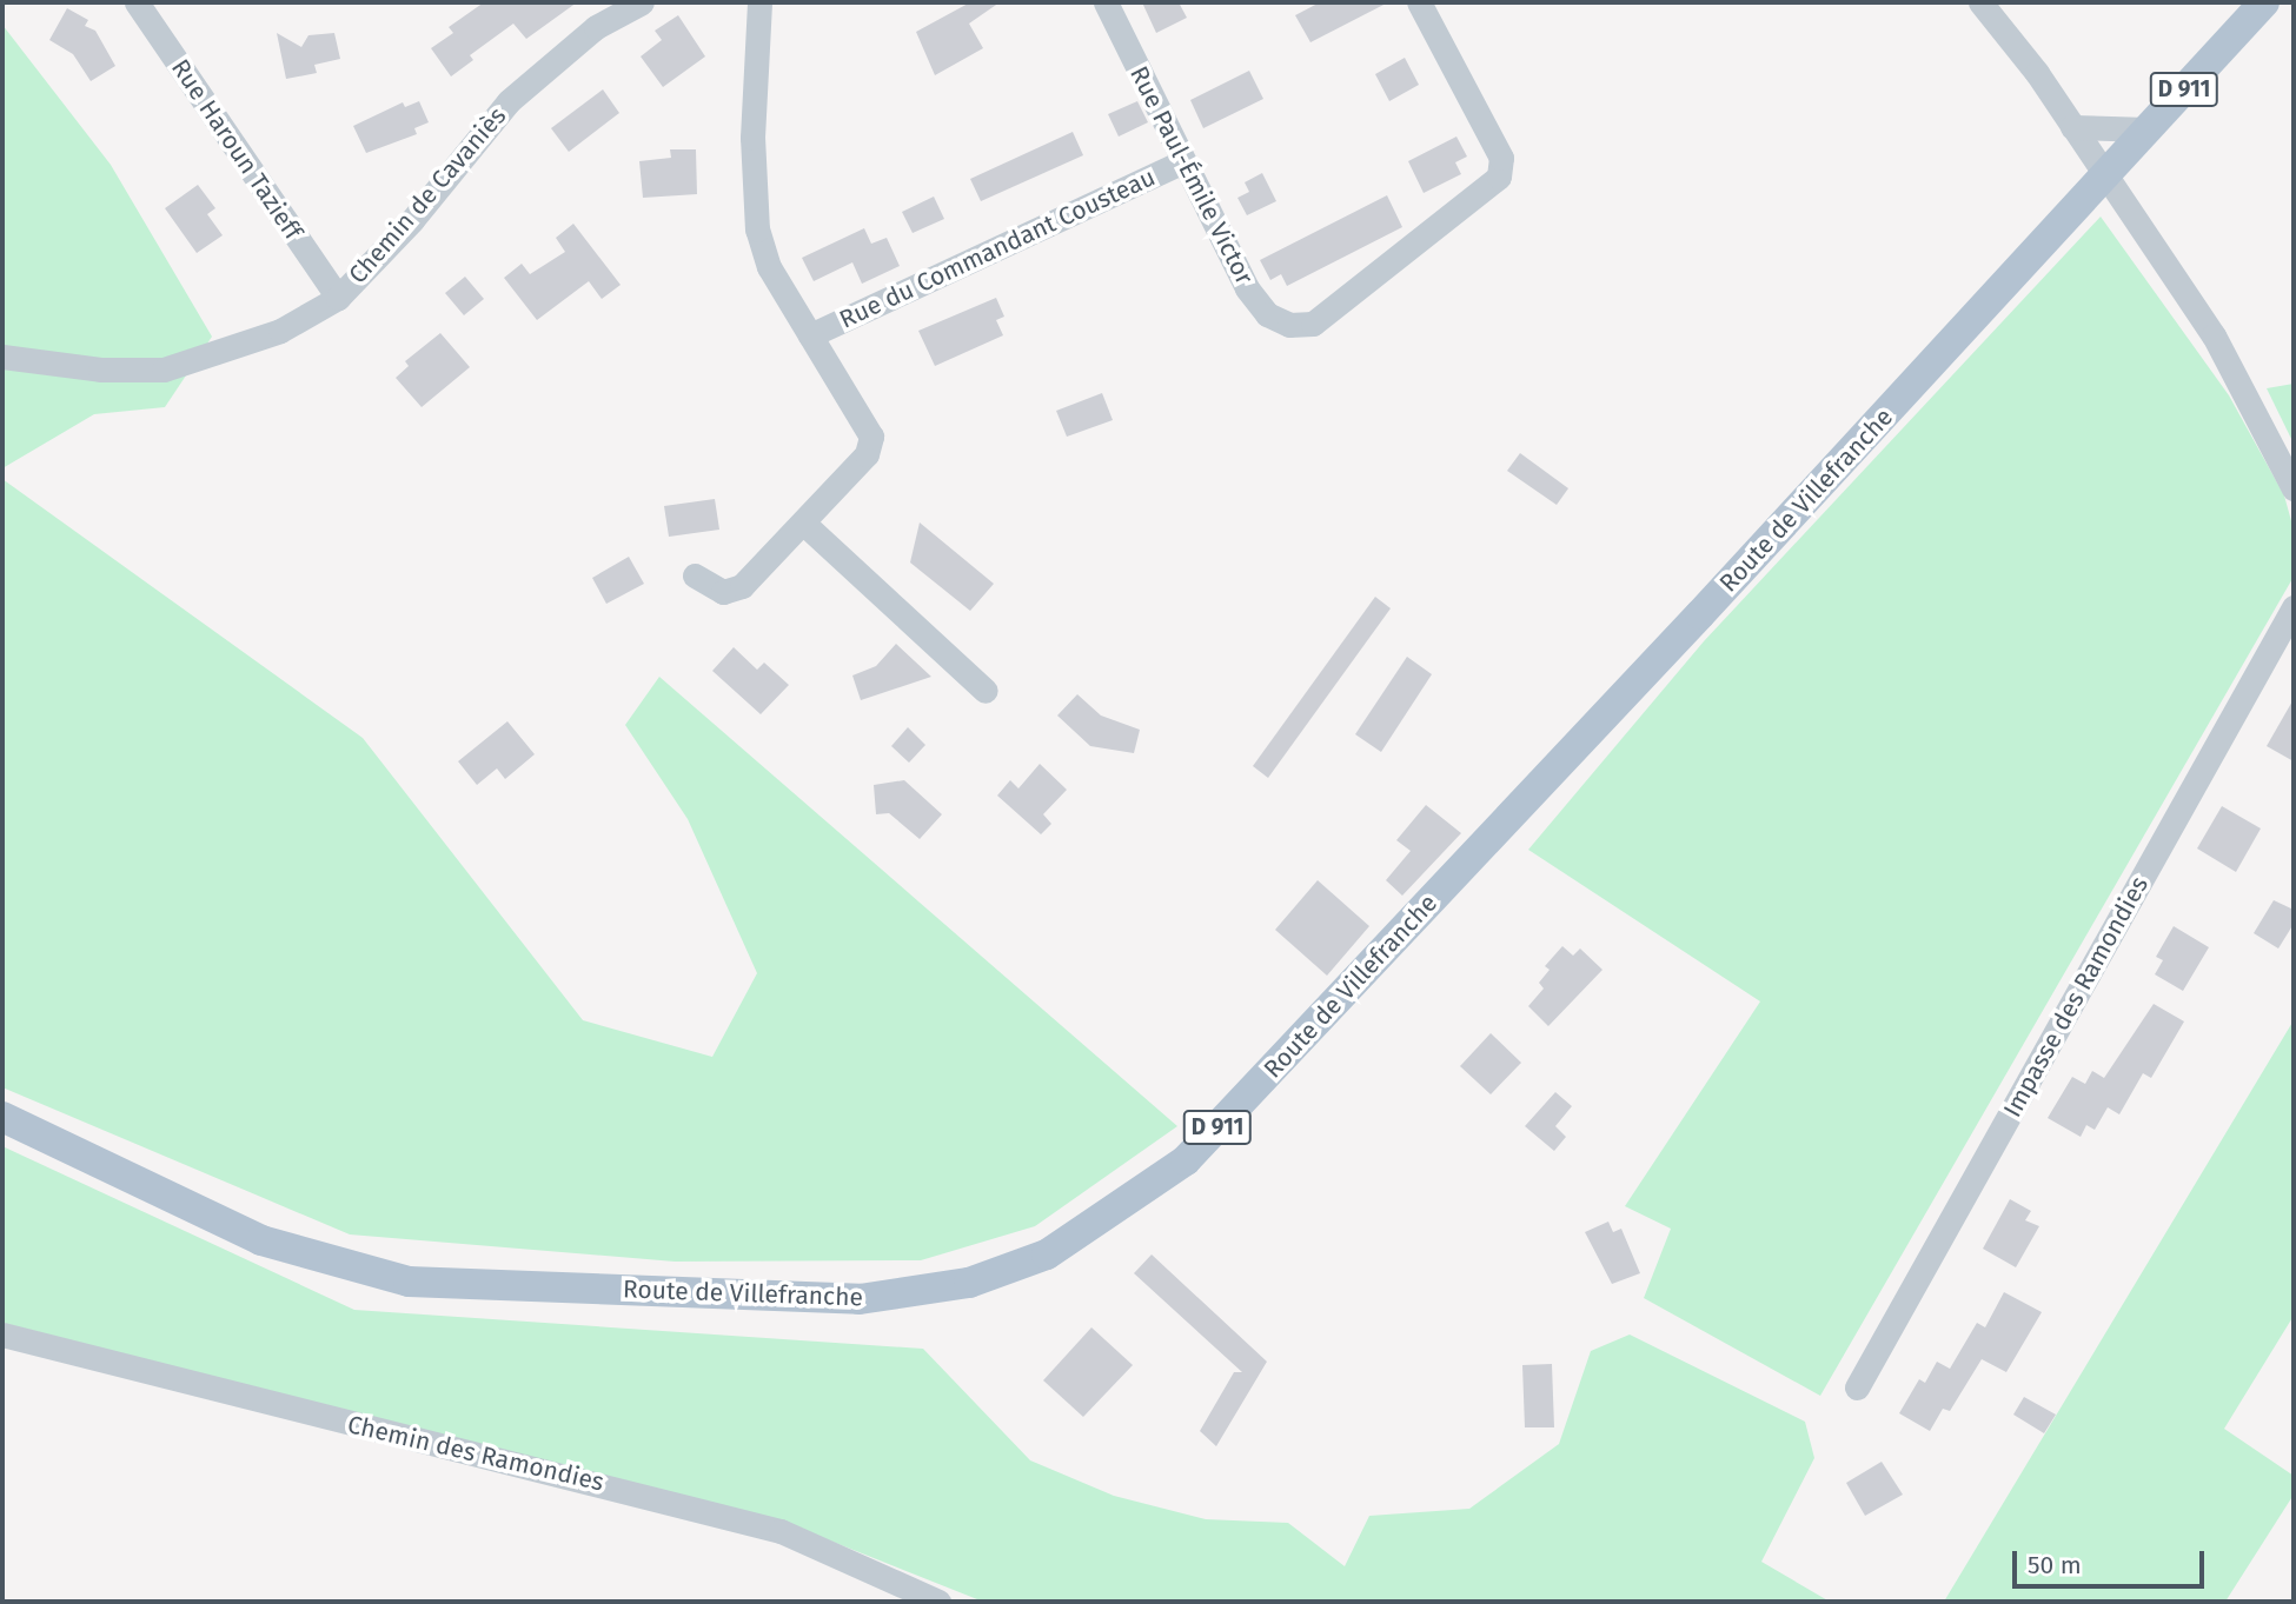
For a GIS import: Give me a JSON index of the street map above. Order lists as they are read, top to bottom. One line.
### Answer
{"streets":{"main road":["D 911","Route de Villefranche"],"street":["Rue Haroun Tazieff","Rue Paul-Émile Victor","Chemin de Cavaniès","Rue du Commandant Cousteau","Impasse des Ramondies","Chemin des Ramondies"]},"crossings":[["Rue Haroun Tazieff","Chemin de Cavaniès"],["Rue Paul-Émile Victor","Rue du Commandant Cousteau"]],"scale_bar":"50 m"}
